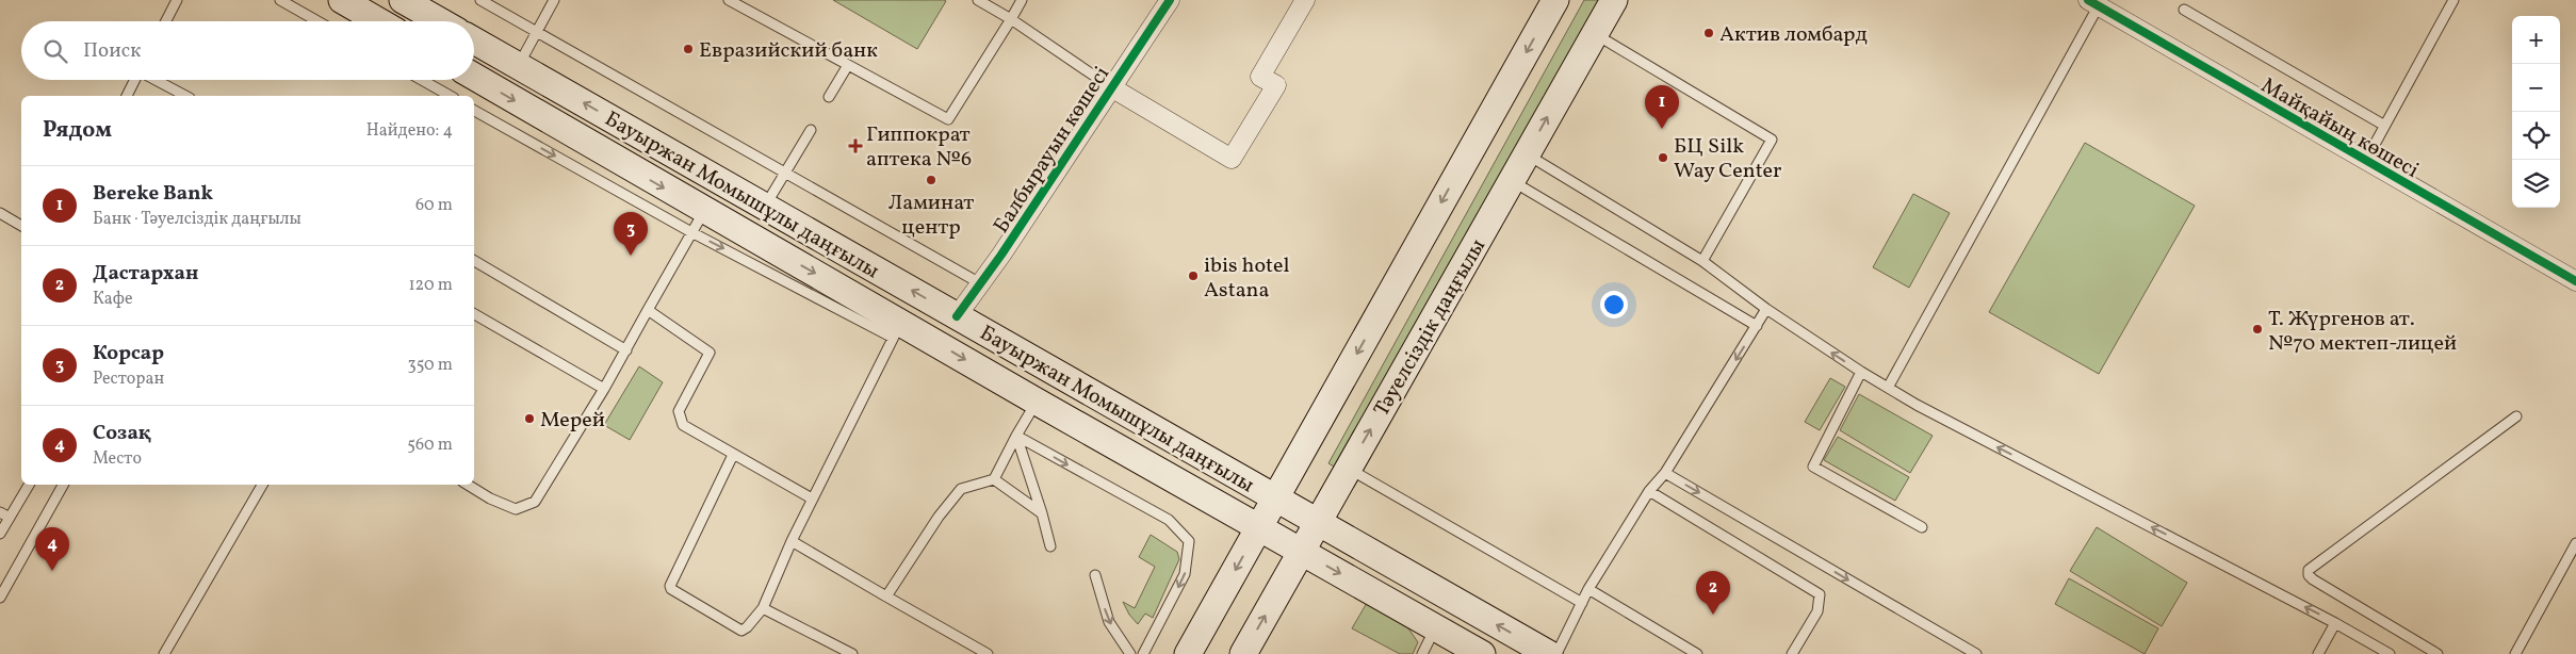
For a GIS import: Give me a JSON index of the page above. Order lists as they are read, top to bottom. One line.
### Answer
{"streets":{"main road":["Бауыржан Момышұлы даңғылы","Тәуелсіздік даңғылы"],"street":["Майқайың көшесі","Балбырауын көшесі"]},"crossings":[["Балбырауын көшесі","Бауыржан Момышұлы даңғылы"],["Бауыржан Момышұлы даңғылы","Тәуелсіздік даңғылы"]],"places":{"other":["Актив ломбард","Евразийский банк","БЦ Silk Way Center","Ламинат центр","ibis hotel Astana","Т. Жүргенов ат. №70 мектеп-лицей","Мерей"],"health":["Гиппократ аптека №6"]},"page":{"map_buttons":["+","−"],"search":"Поиск","pins":["1","3","4","2"],"heading":["Рядом","Найдено: 4"],"list":[{"mark":"1","name":"Bereke Bank","note":"Банк · Тәуелсіздік даңғылы","value":"60 m"},{"mark":"2","name":"Дастархан","note":"Кафе","value":"120 m"},{"mark":"3","name":"Корсар","note":"Ресторан","value":"350 m"},{"mark":"4","name":"Созақ","note":"Место","value":"560 m"}]}}
